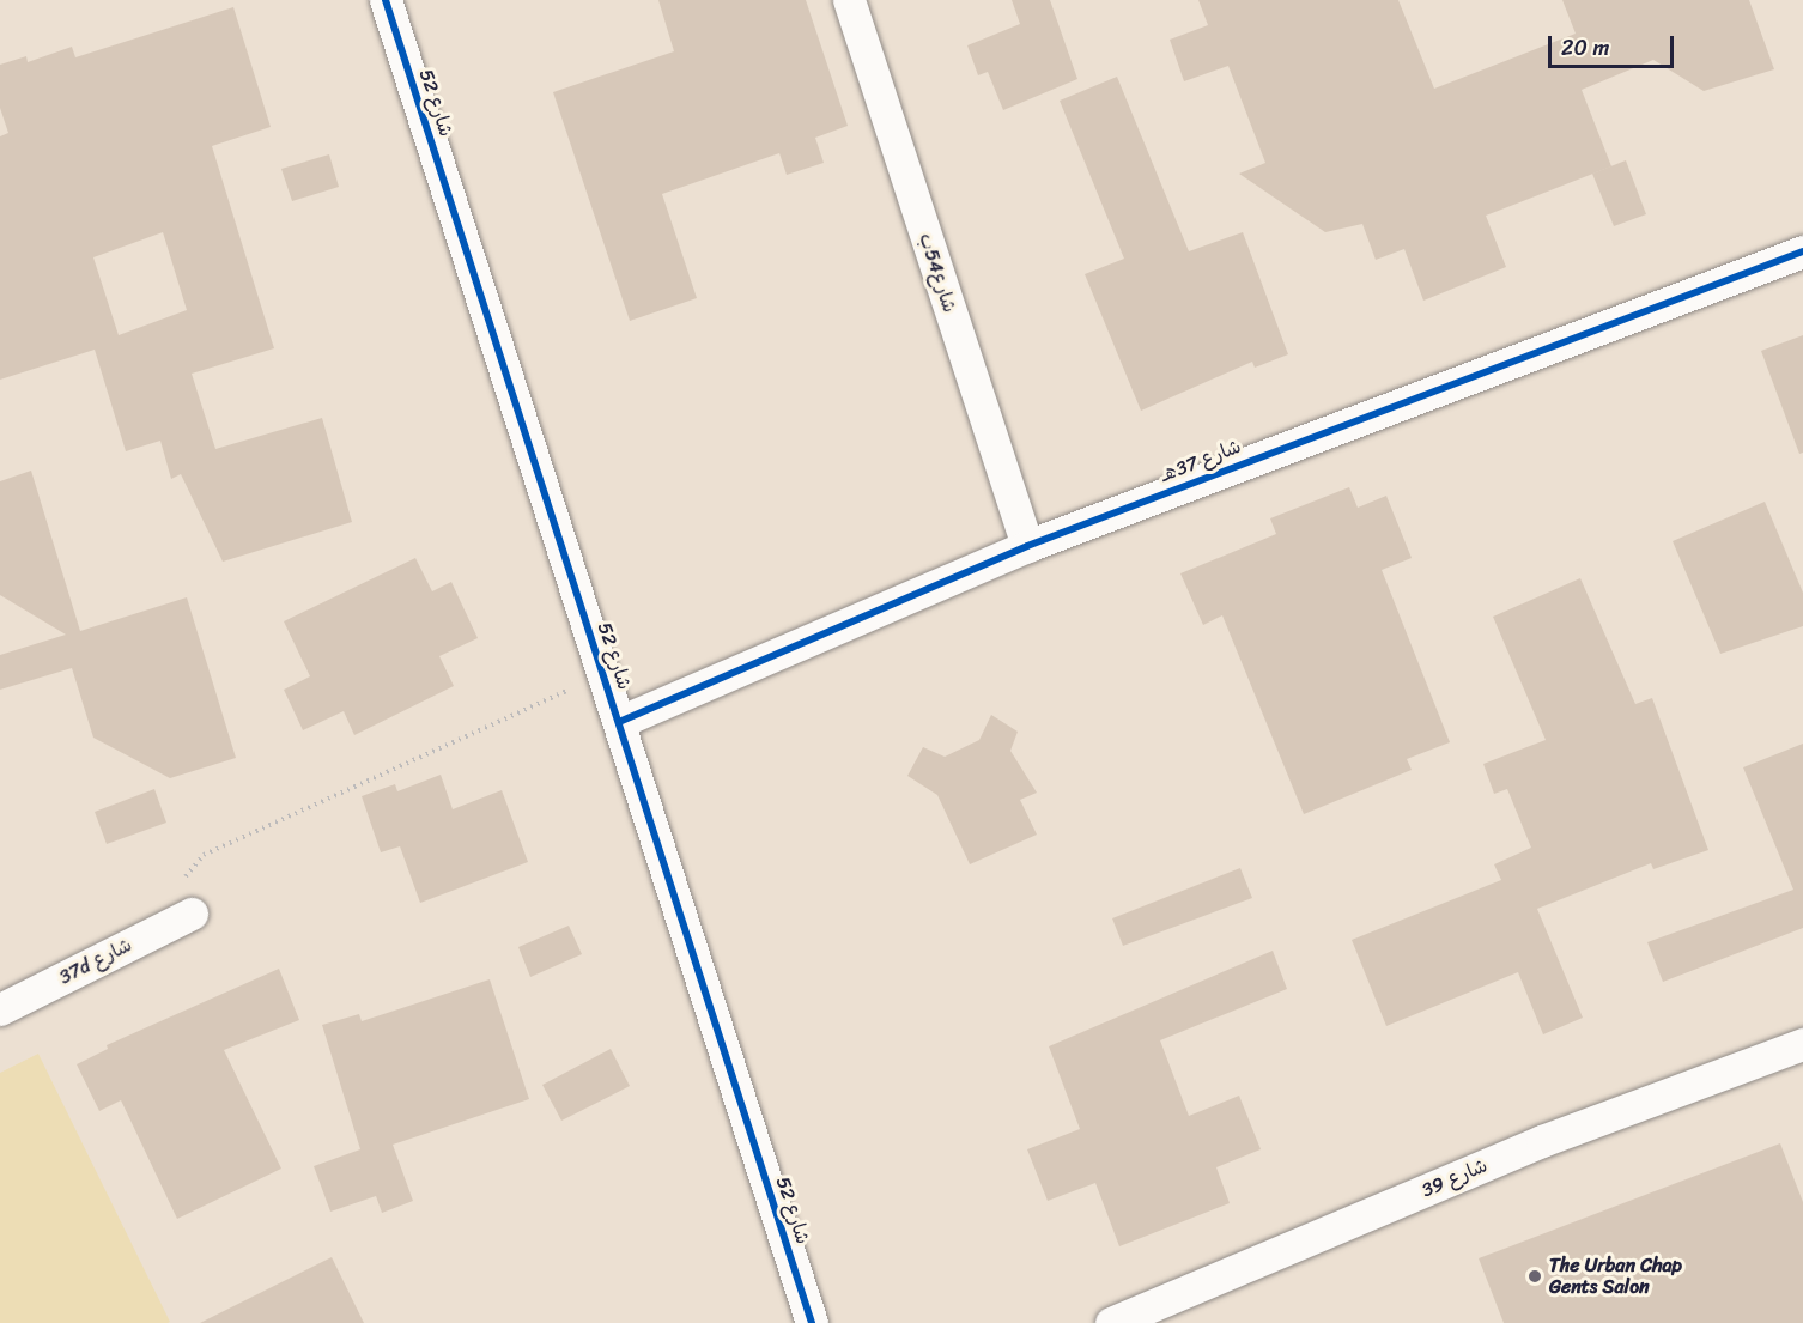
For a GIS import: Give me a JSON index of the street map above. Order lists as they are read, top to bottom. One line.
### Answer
{"streets":{"street":["شارع 52","شارع54ب","شارع 37هـ","37d شارع","شارع 39"]},"crossings":[["شارع 52","شارع 37هـ"],["شارع54ب","شارع 37هـ"]],"places":["The Urban Chap Gents Salon"],"scale_bar":"20 m"}
